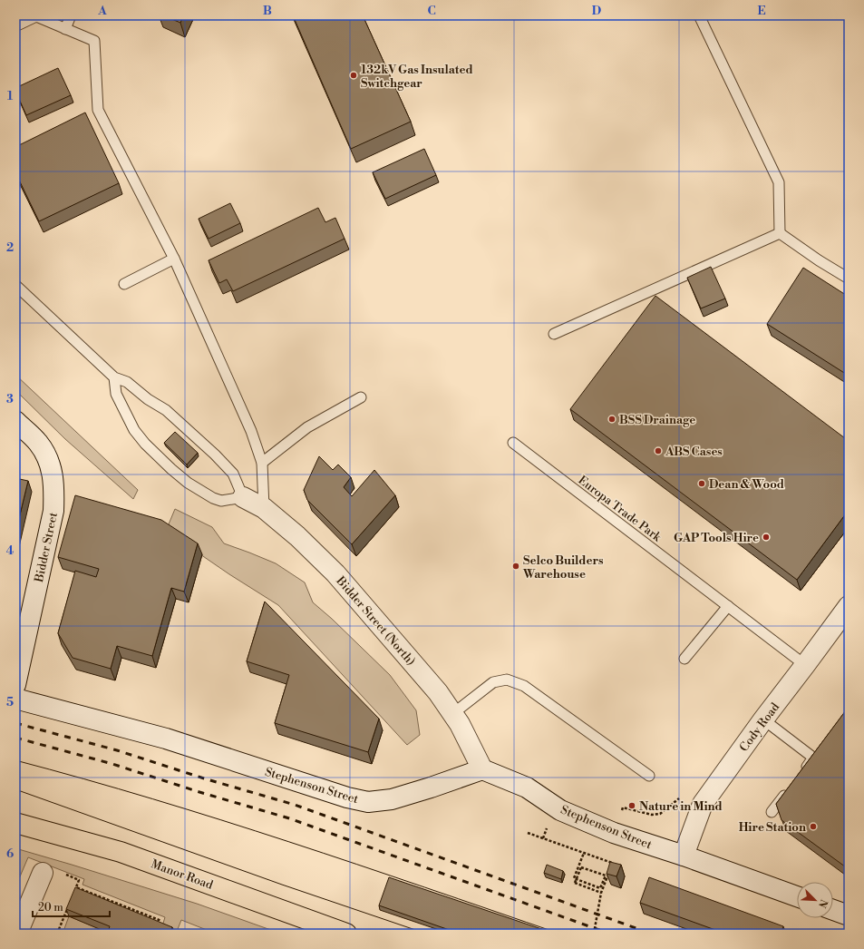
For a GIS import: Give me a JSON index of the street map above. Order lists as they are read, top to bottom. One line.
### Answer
{"streets":{"main road":["Bidder Street","Bidder Street (North)","Cody Road","Stephenson Street","Manor Road"],"lane":["Europa Trade Park"]},"crossings":[["Europa Trade Park","Cody Road"],["Bidder Street (North)","Stephenson Street"],["Cody Road","Stephenson Street"]],"places":["132kV Gas Insulated Switchgear","BSS Drainage","ABS Cases","Dean & Wood","GAP Tools Hire","Selco Builders Warehouse","Nature in Mind","Hire Station"],"scale_bar":"20 m","north":"bottom right","grid":{"columns":["A","B","C","D","E"],"rows":["1","2","3","4","5","6"]}}
